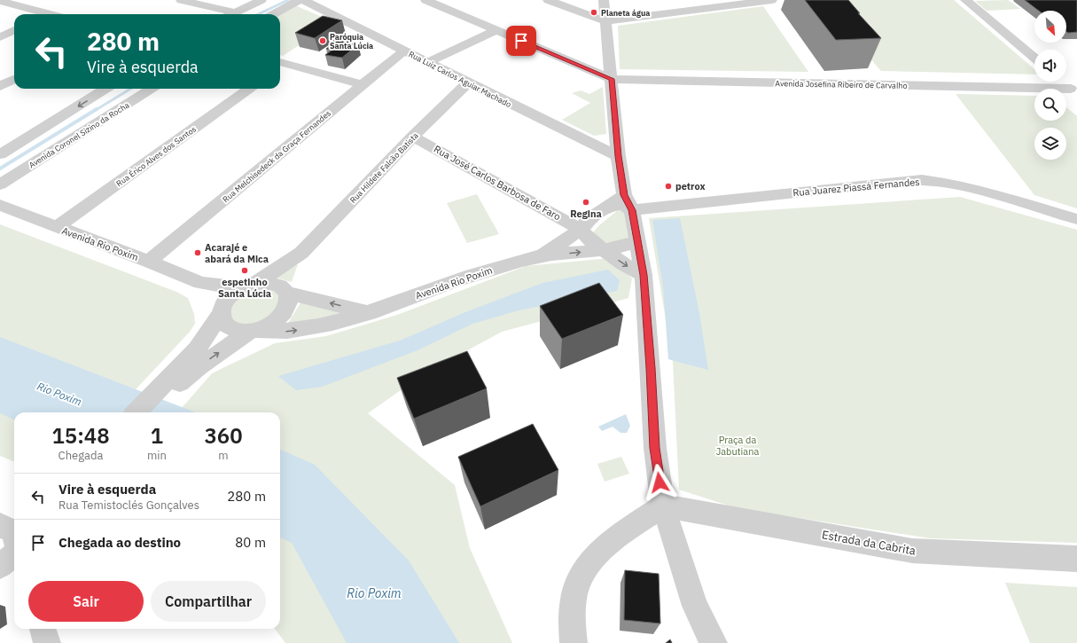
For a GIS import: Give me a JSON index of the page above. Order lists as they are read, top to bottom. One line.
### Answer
{"streets":{"street":["Rua Luiz Carlos Aguiar Machado","Avenida Josefina Ribeiro de Carvalho","Avenida Coronel Sizino da Rocha","Rua Érico Alves dos Santos","Rua Melchisedeck da Graça Fernandes","Rua Hildete Falcão Batista","Rua José Carlos Barbosa de Faro","Rua Juarez Piassá Fernandes","Avenida Rio Poxim","Estrada da Cabrita"]},"crossings":[["Rua Luiz Carlos Aguiar Machado","Rua Melchisedeck da Graça Fernandes"],["Rua Luiz Carlos Aguiar Machado","Rua Hildete Falcão Batista"],["Rua Érico Alves dos Santos","Avenida Rio Poxim"],["Rua Melchisedeck da Graça Fernandes","Avenida Rio Poxim"],["Rua Hildete Falcão Batista","Rua José Carlos Barbosa de Faro"],["Rua Hildete Falcão Batista","Avenida Rio Poxim"],["Rua José Carlos Barbosa de Faro","Rua Juarez Piassá Fernandes"],["Rua José Carlos Barbosa de Faro","Avenida Rio Poxim"],["Rua Juarez Piassá Fernandes","Avenida Rio Poxim"]],"water":["Rio Poxim"],"parks":["Praça da Jabutiana"],"places":["Planeta água","Paróquia Santa Lúcia","petrox","Regina","Acarajé e abará da Mica","espetinho Santa Lúcia"],"north":"bottom right","page":{"turn":["280 m","Vire à esquerda"],"eta":["15:48","Chegada","1","min","360","m"],"list":[{"name":"Vire à esquerda","note":"Rua Temistoclés Gonçalves","value":"280 m"},{"name":"Chegada ao destino","value":"80 m"}],"buttons":["Sair","Compartilhar"]}}
